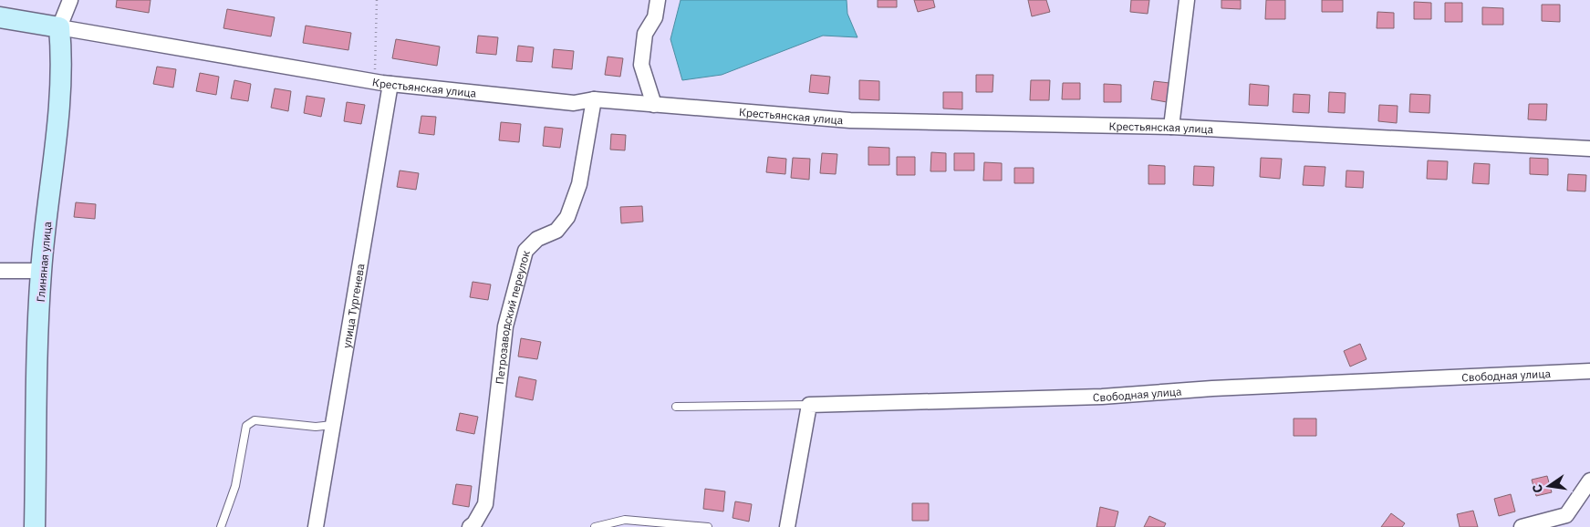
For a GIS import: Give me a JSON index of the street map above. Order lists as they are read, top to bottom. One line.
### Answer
{"streets":{"street":["Крестьянская улица","Глиняная улица","улица Тургенева","Петрозаводский переулок","Свободная улица"]},"crossings":[["Крестьянская улица","Глиняная улица"],["Крестьянская улица","улица Тургенева"],["Крестьянская улица","Петрозаводский переулок"]],"north":"left"}
